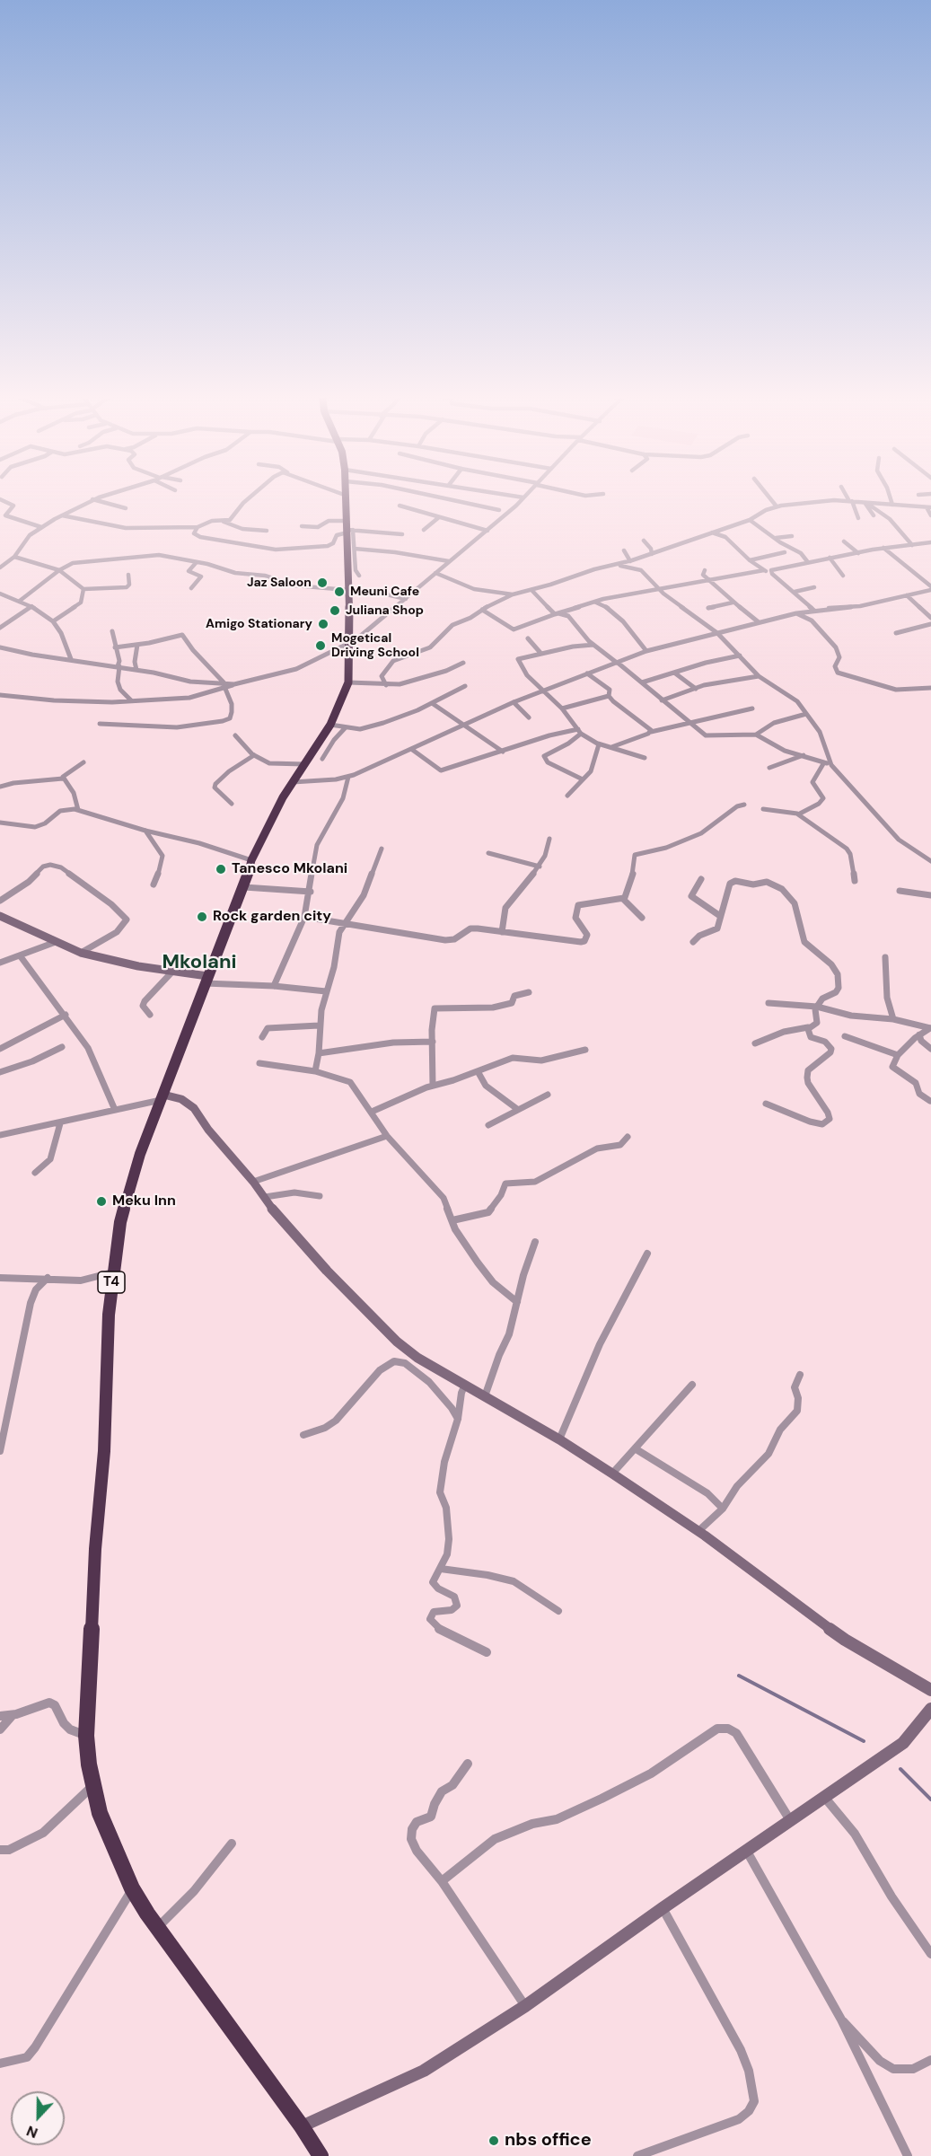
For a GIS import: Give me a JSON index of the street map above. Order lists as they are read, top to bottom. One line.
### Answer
{"streets":{"highway":["T4"]},"districts":["Mkolani"],"places":["Jaz Saloon","Meuni Cafe","Juliana Shop","Amigo Stationary","Mogetical Driving School","Tanesco Mkolani","Rock garden city","Meku Inn","nbs office"],"north":"bottom"}
